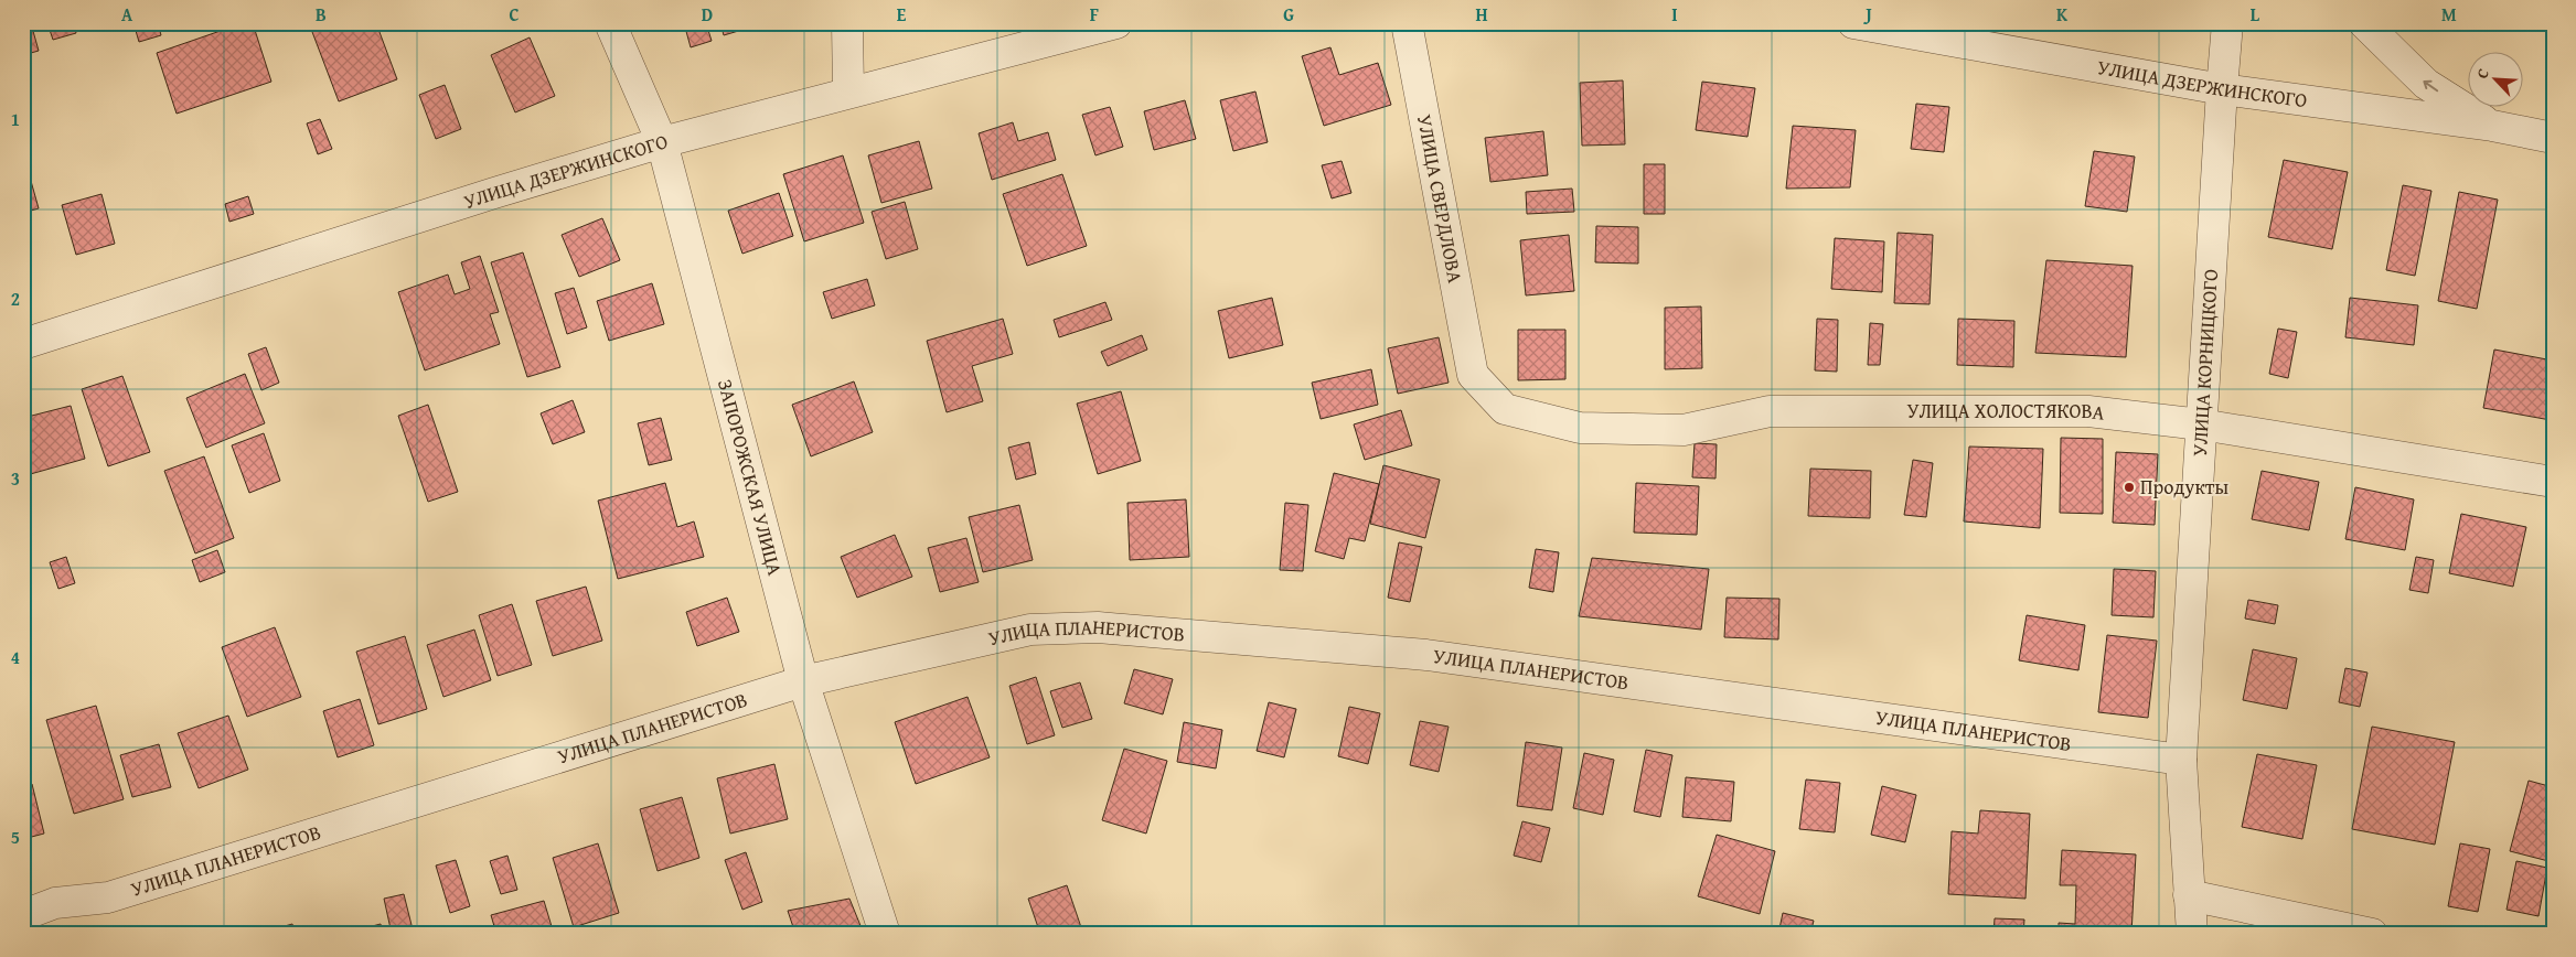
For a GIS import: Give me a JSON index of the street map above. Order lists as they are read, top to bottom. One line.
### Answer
{"streets":{"street":["УЛИЦА ДЗЕРЖИНСКОГО","УЛИЦА СВЕРДЛОВА","УЛИЦА КОРНИЦКОГО","УЛИЦА ХОЛОСТЯКОВА","ЗАПОРОЖСКАЯ УЛИЦА","УЛИЦА ПЛАНЕРИСТОВ"]},"crossings":[["УЛИЦА ДЗЕРЖИНСКОГО","УЛИЦА КОРНИЦКОГО"],["УЛИЦА ДЗЕРЖИНСКОГО","ЗАПОРОЖСКАЯ УЛИЦА"],["УЛИЦА СВЕРДЛОВА","УЛИЦА ХОЛОСТЯКОВА"],["УЛИЦА КОРНИЦКОГО","УЛИЦА ХОЛОСТЯКОВА"],["УЛИЦА КОРНИЦКОГО","УЛИЦА ПЛАНЕРИСТОВ"],["ЗАПОРОЖСКАЯ УЛИЦА","УЛИЦА ПЛАНЕРИСТОВ"]],"places":["Продукты"],"north":"top left","grid":{"columns":["A","B","C","D","E","F","G","H","I","J","K","L","M"],"rows":["1","2","3","4","5"]}}
